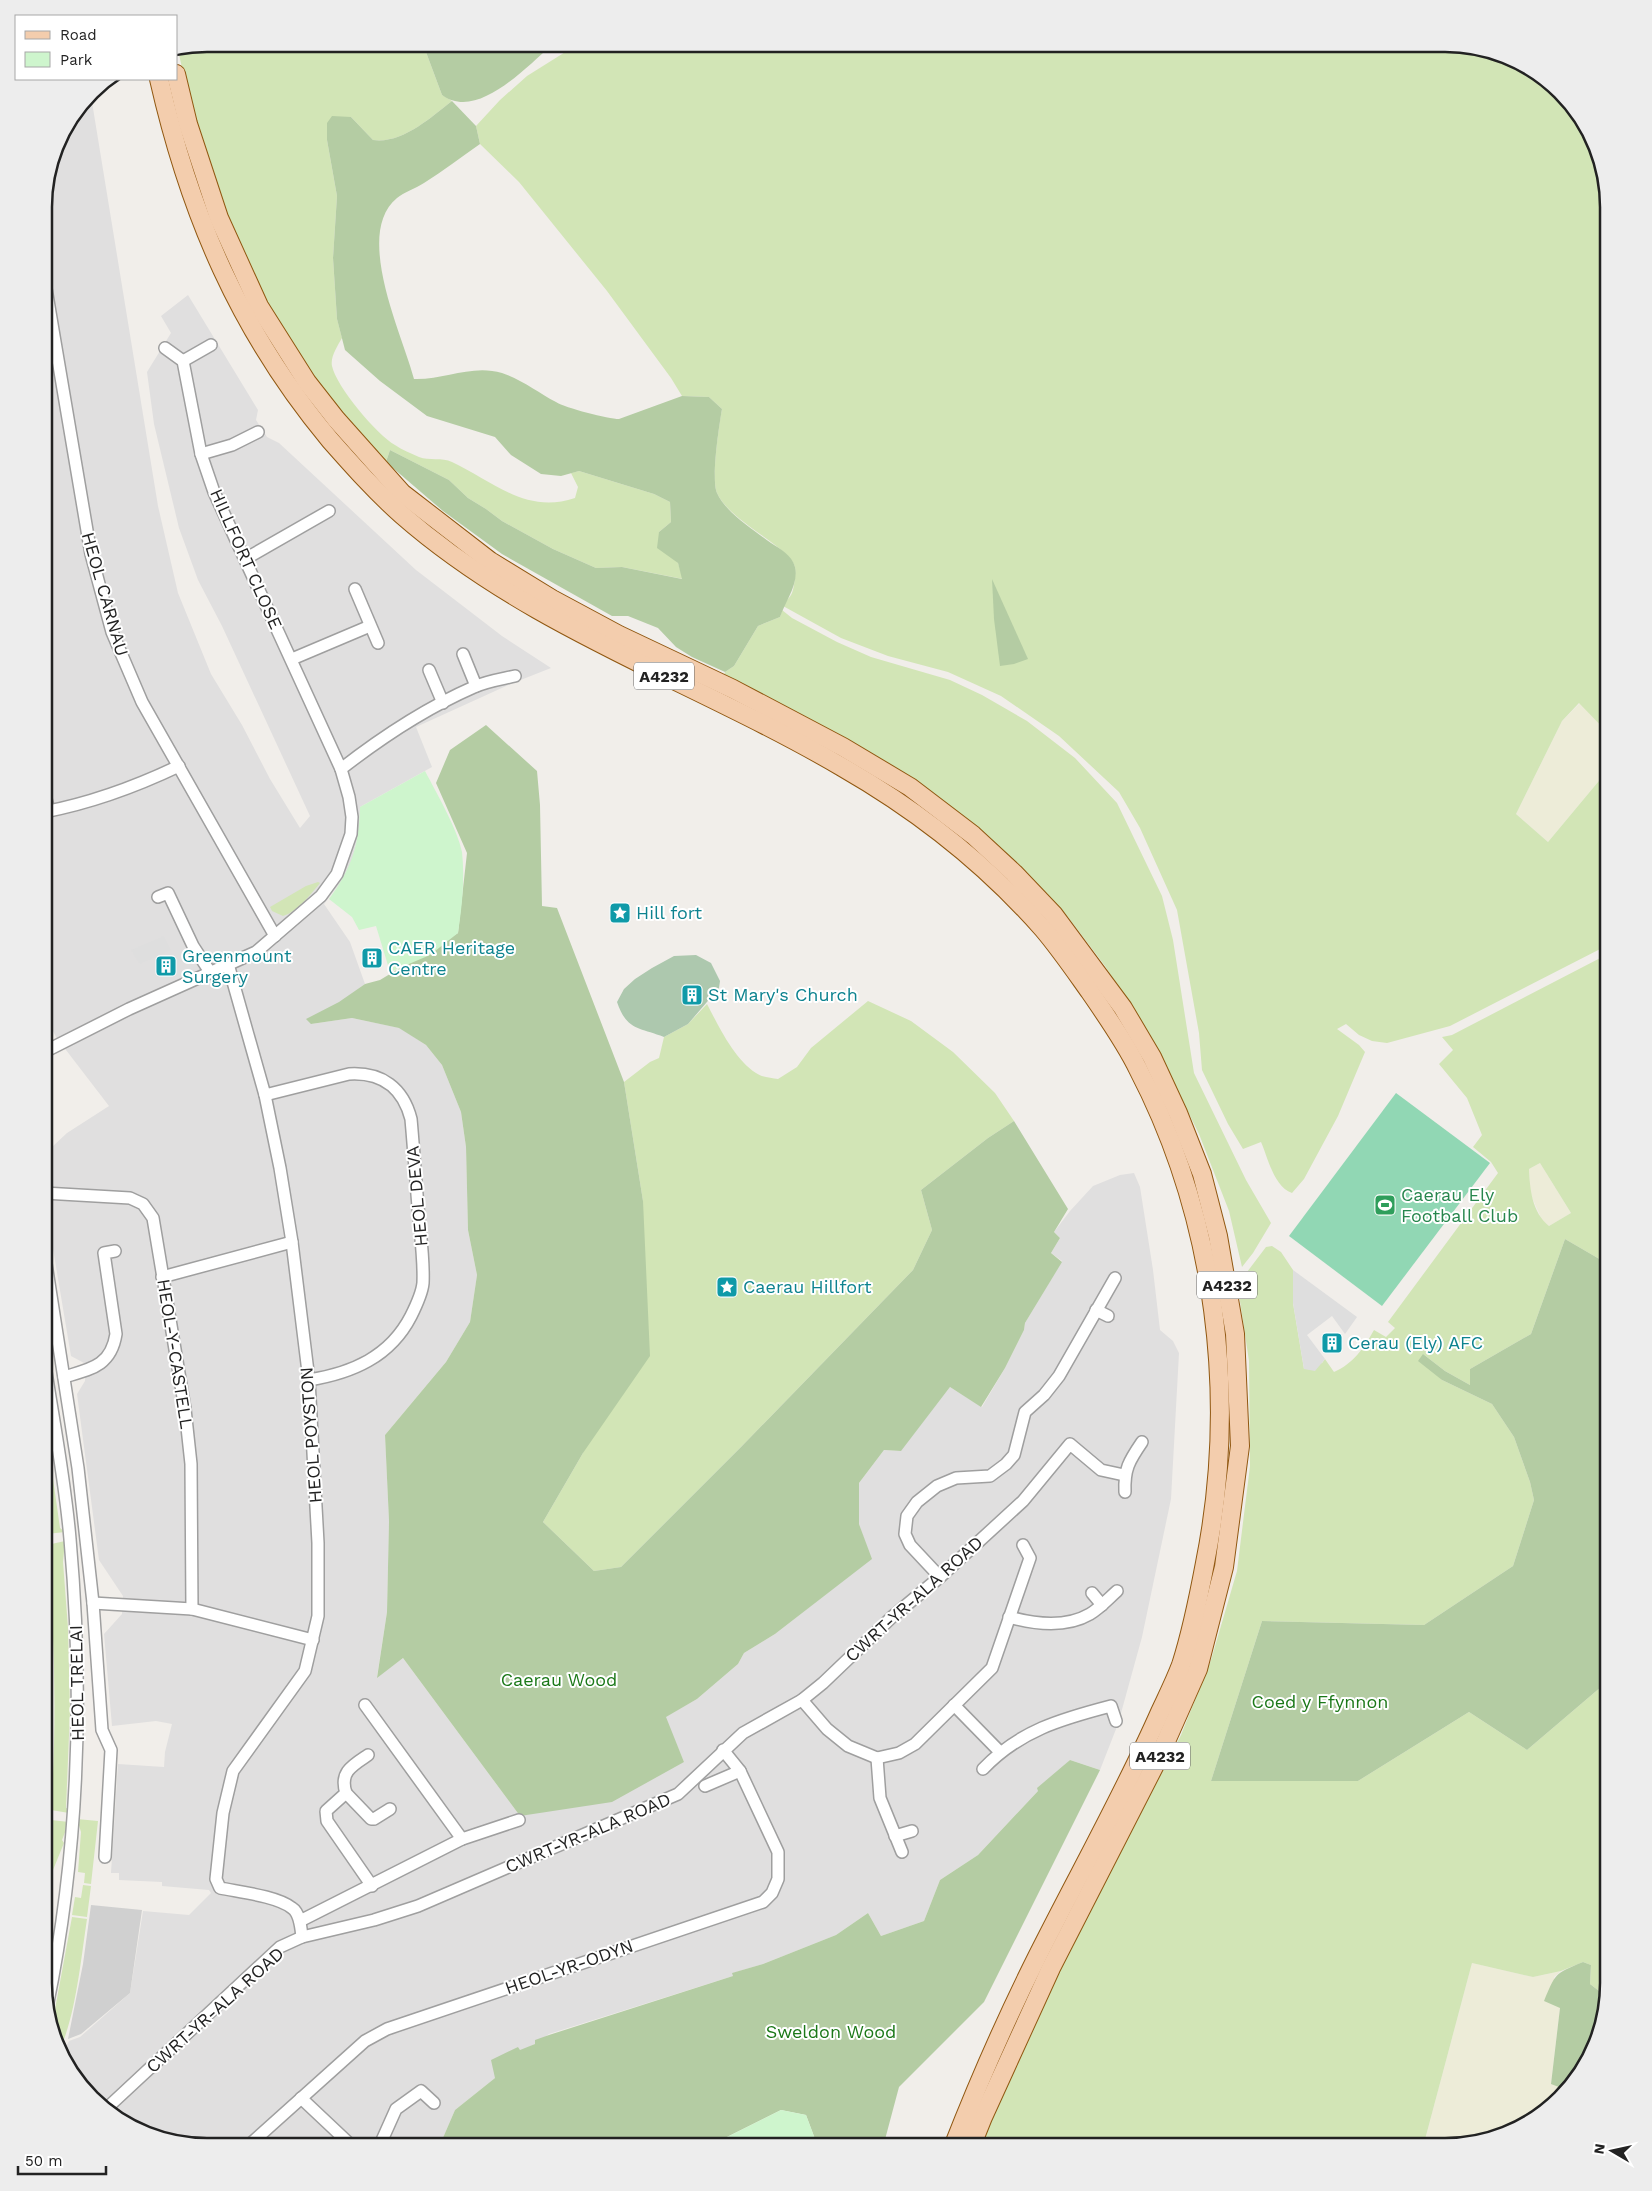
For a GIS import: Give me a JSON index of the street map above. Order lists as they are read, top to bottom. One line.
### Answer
{"streets":{"main road":["A4232"],"street":["HILLFORT CLOSE","HEOL CARNAU","HEOL DEVA","HEOL-Y-CASTELL","HEOL POYSTON","CWRT-YR-ALA ROAD","HEOL TRELAI","HEOL-YR-ODYN"]},"crossings":[["HILLFORT CLOSE","HEOL CARNAU"],["HILLFORT CLOSE","HEOL POYSTON"],["HEOL DEVA","HEOL POYSTON"],["CWRT-YR-ALA ROAD","HEOL-YR-ODYN"]],"parks":["Caerau Wood","Coed y Ffynnon","Sweldon Wood"],"places":{"place":["Hill fort","Caerau Hillfort"],"building":["CAER Heritage Centre","Greenmount Surgery","St Mary's Church","Cerau (Ely) AFC"],"sports":["Caerau Ely Football Club"]},"legend":["Road","Park"],"scale_bar":"50 m","north":"left"}
